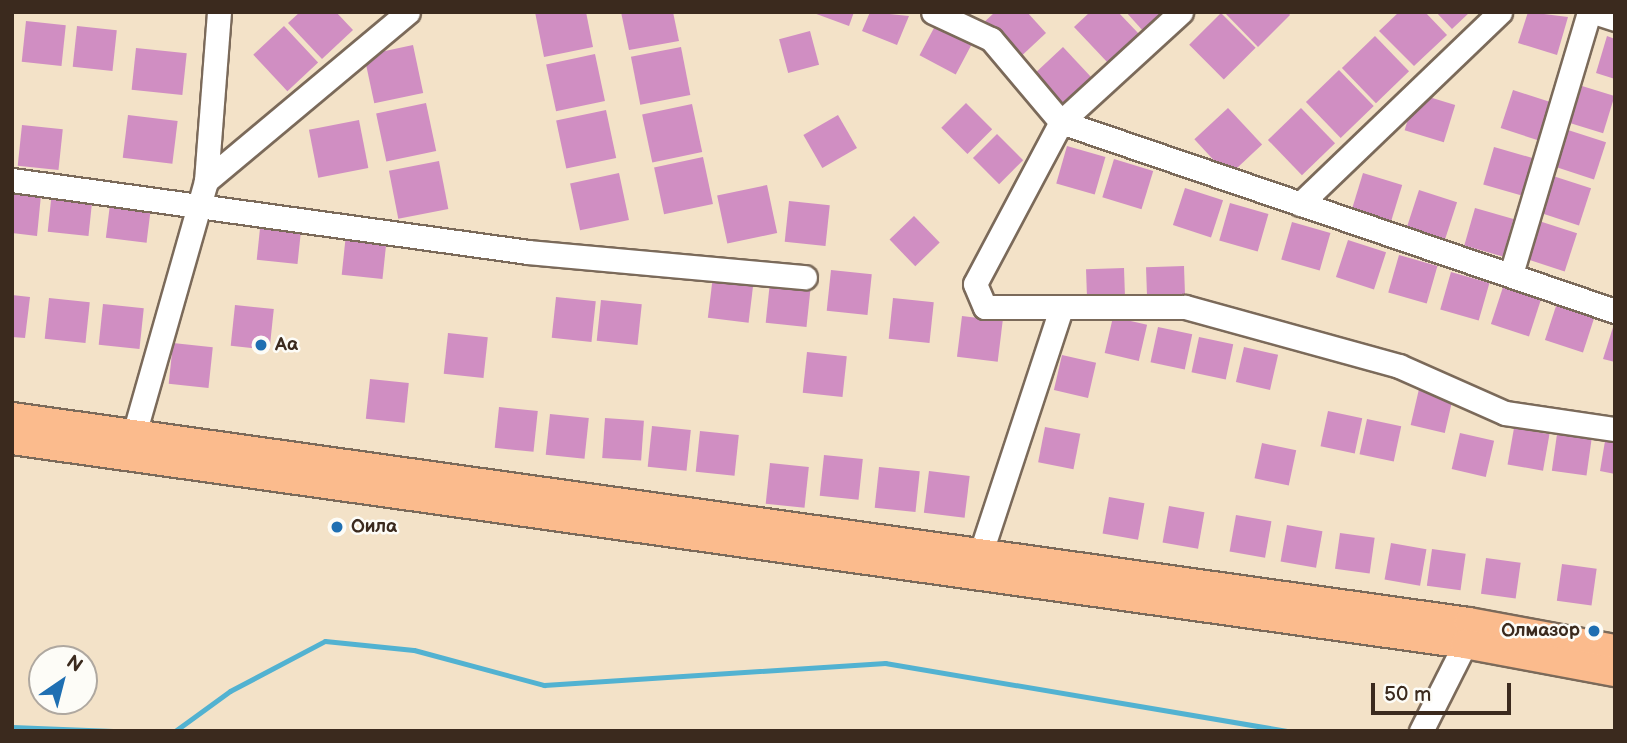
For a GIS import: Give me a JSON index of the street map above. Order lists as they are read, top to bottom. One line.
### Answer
{"places":["Аа","Оила","Олмазор"],"scale_bar":"50 m","north":"top right"}
